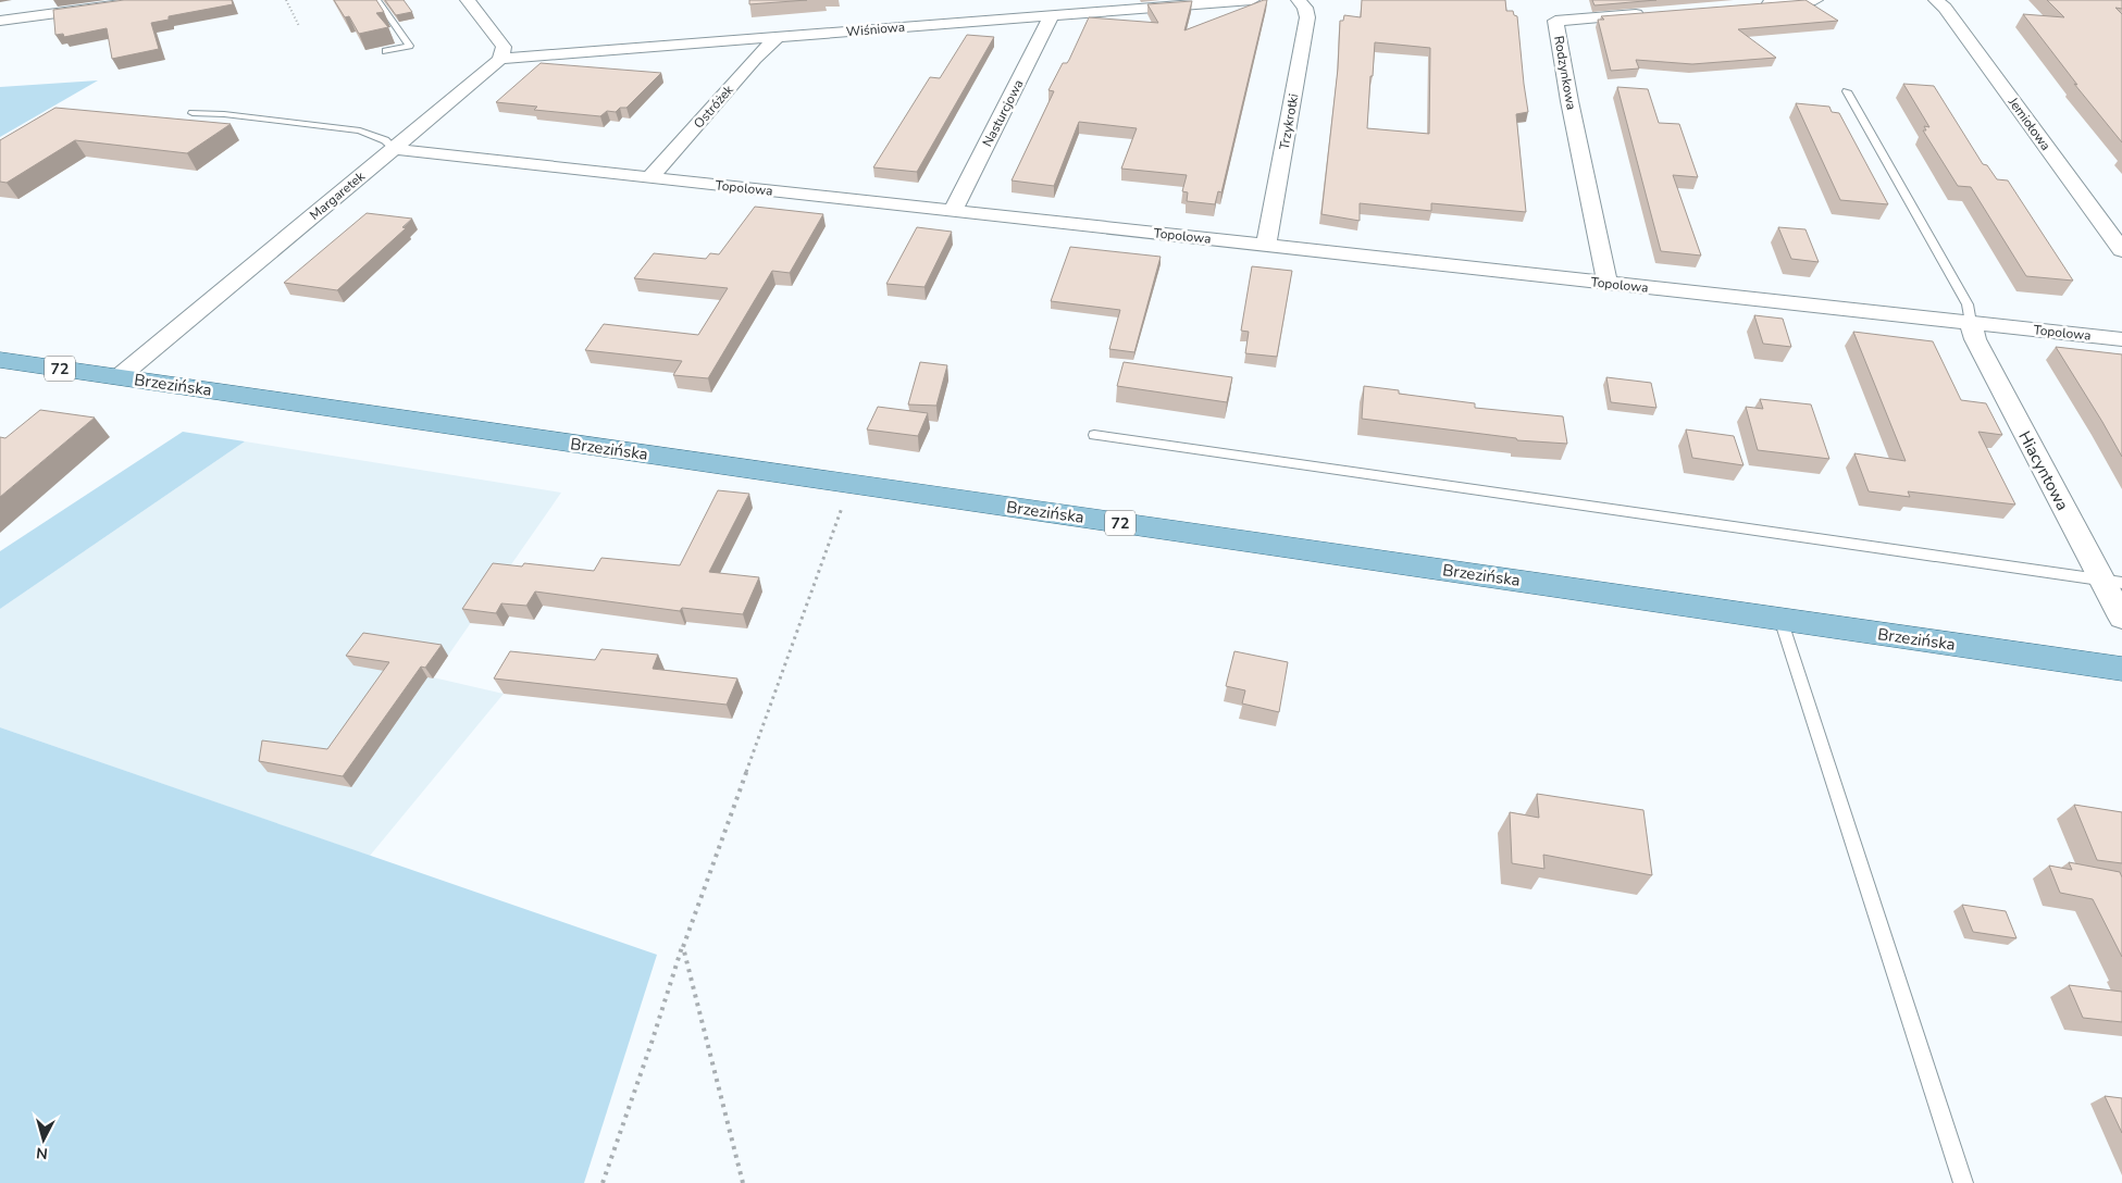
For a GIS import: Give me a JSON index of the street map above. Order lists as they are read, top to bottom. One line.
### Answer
{"streets":{"main road":["72","Brzezińska"],"street":["Wiśniowa","Rodzynkowa","Ostróżek","Nasturcjowa","Trzykrotki","Jemiołowa","Topolowa","Margaretek","Hiacyntowa"]},"crossings":[["Wiśniowa","Ostróżek"],["Wiśniowa","Nasturcjowa"],["Wiśniowa","Margaretek"],["Rodzynkowa","Topolowa"],["Ostróżek","Topolowa"],["Nasturcjowa","Topolowa"],["Trzykrotki","Topolowa"],["Topolowa","Margaretek"],["Topolowa","Hiacyntowa"],["Margaretek","Brzezińska"]],"north":"bottom"}
